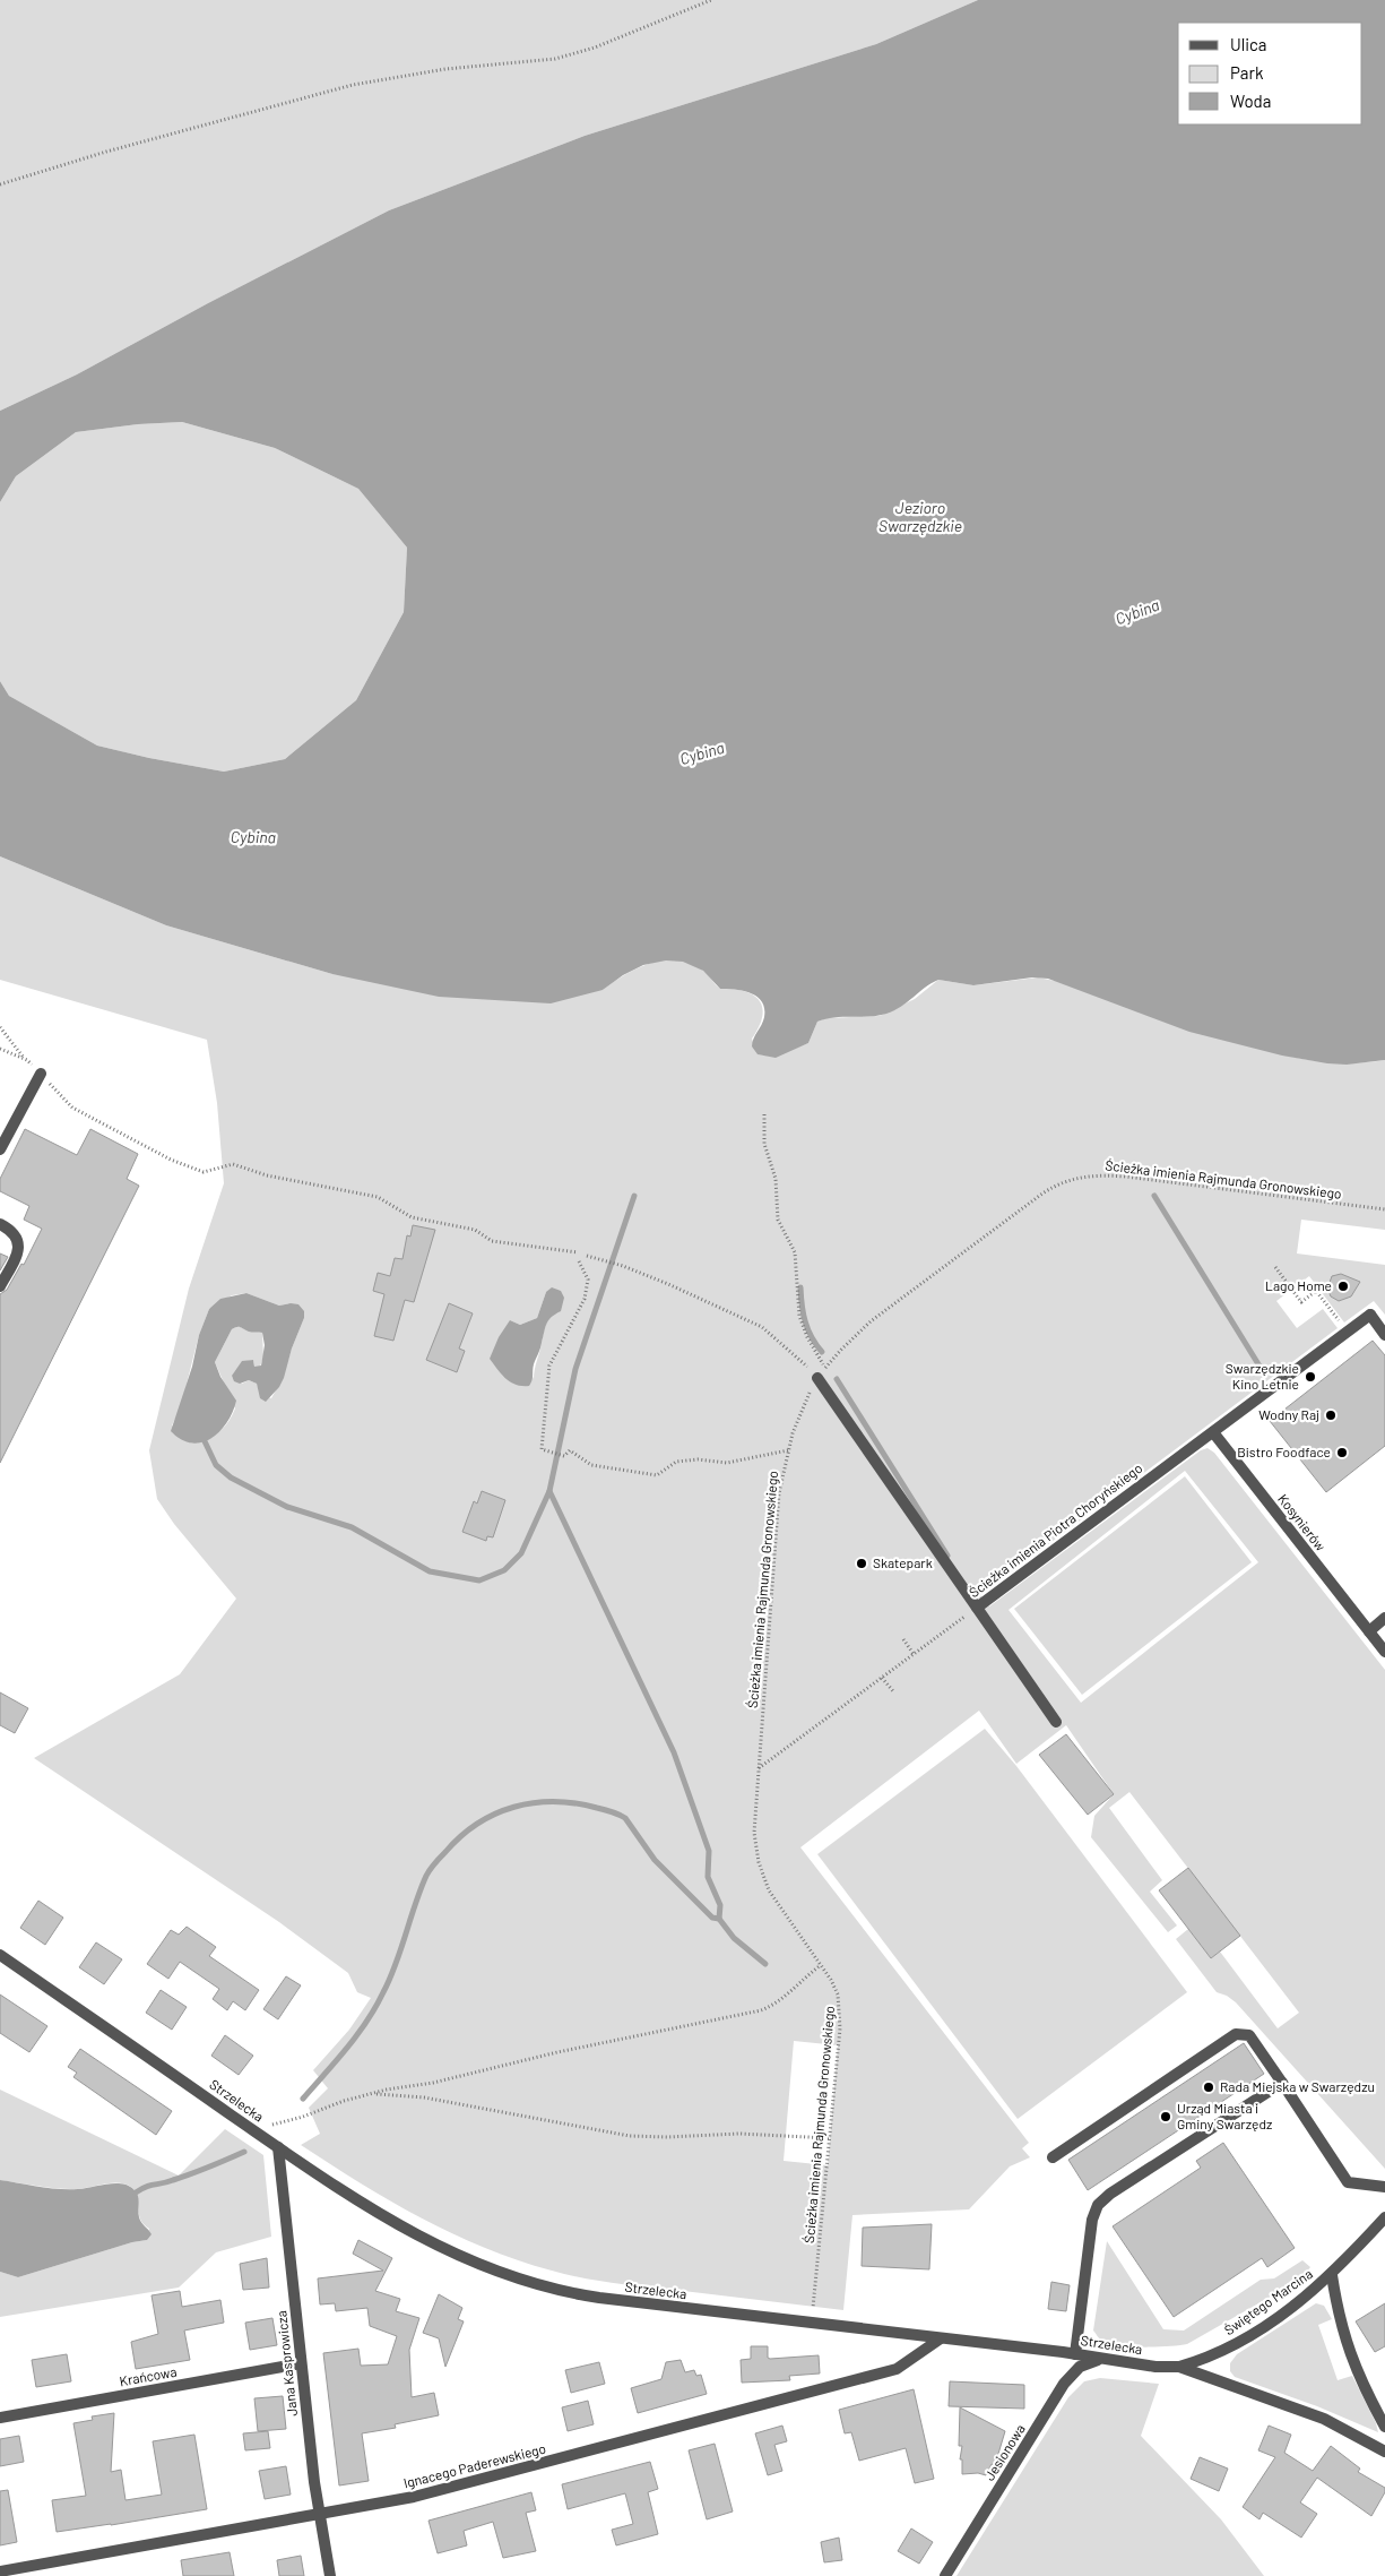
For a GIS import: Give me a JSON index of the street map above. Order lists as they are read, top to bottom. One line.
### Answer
{"streets":{"street":["Kosynierów","Ścieżka imienia Piotra Choryńskiego","Strzelecka","Świętego Marcina","Jana Kasprowicza","Krańcowa","Jesionowa","Ignacego Paderewskiego"],"path":["Ścieżka imienia Rajmunda Gronowskiego"]},"crossings":[["Ścieżka imienia Rajmunda Gronowskiego","Ścieżka imienia Piotra Choryńskiego"],["Ścieżka imienia Rajmunda Gronowskiego","Strzelecka"],["Kosynierów","Ścieżka imienia Piotra Choryńskiego"],["Strzelecka","Świętego Marcina"],["Strzelecka","Jana Kasprowicza"],["Strzelecka","Jesionowa"],["Strzelecka","Ignacego Paderewskiego"],["Jana Kasprowicza","Krańcowa"],["Jana Kasprowicza","Ignacego Paderewskiego"]],"water":["Jezioro Swarzędzkie","Cybina"],"places":["Lago Home","Swarzędzkie Kino Letnie","Wodny Raj","Bistro Foodface","Skatepark","Rada Miejska w Swarzędzu","Urząd Miasta i Gminy Swarzędz"],"legend":["Ulica","Park","Woda"]}
